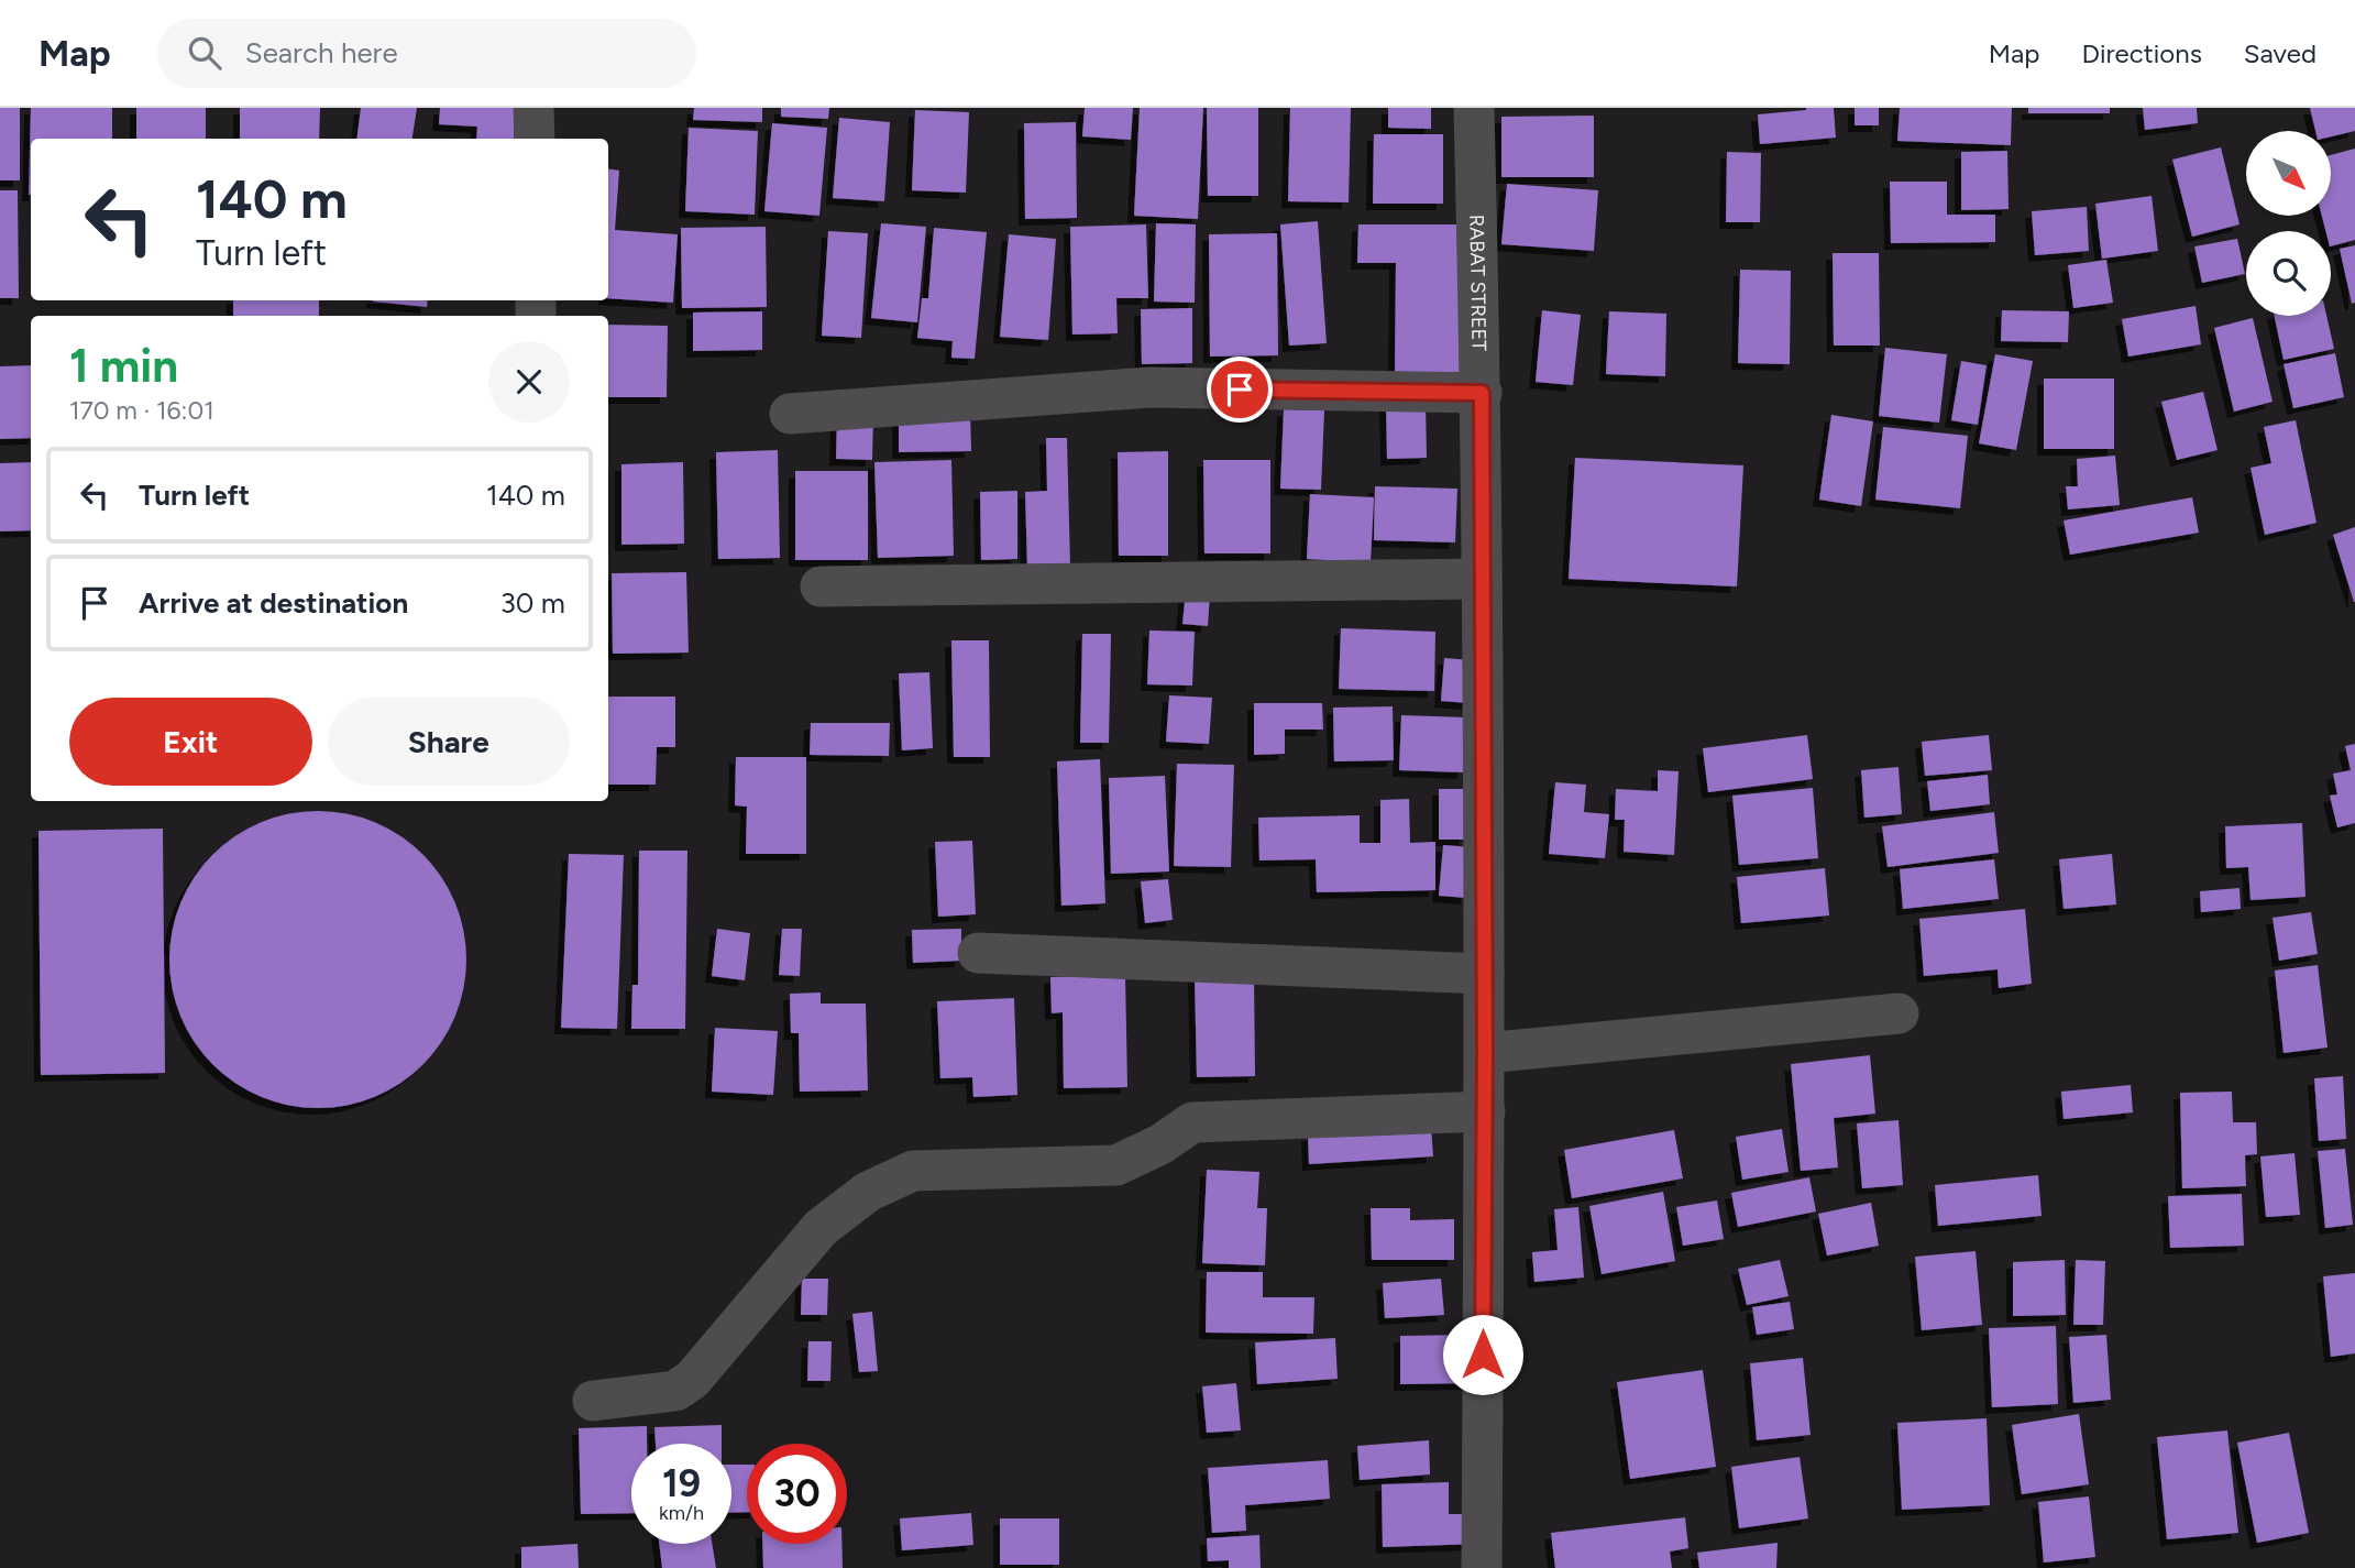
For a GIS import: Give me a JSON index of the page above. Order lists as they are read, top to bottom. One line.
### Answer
{"streets":{"street":["RABAT STREET"]},"north":"bottom right","page":{"header":"Map","search":"Search here","nav":["Map","Directions","Saved"],"turn":["140 m","Turn left"],"heading":["1 min","170 m · 16:01"],"list":[{"name":"Turn left","value":"140 m"},{"name":"Arrive at destination","value":"30 m"}],"buttons":["Exit","Share"],"speed":"19 km/h","limit":"30"}}
